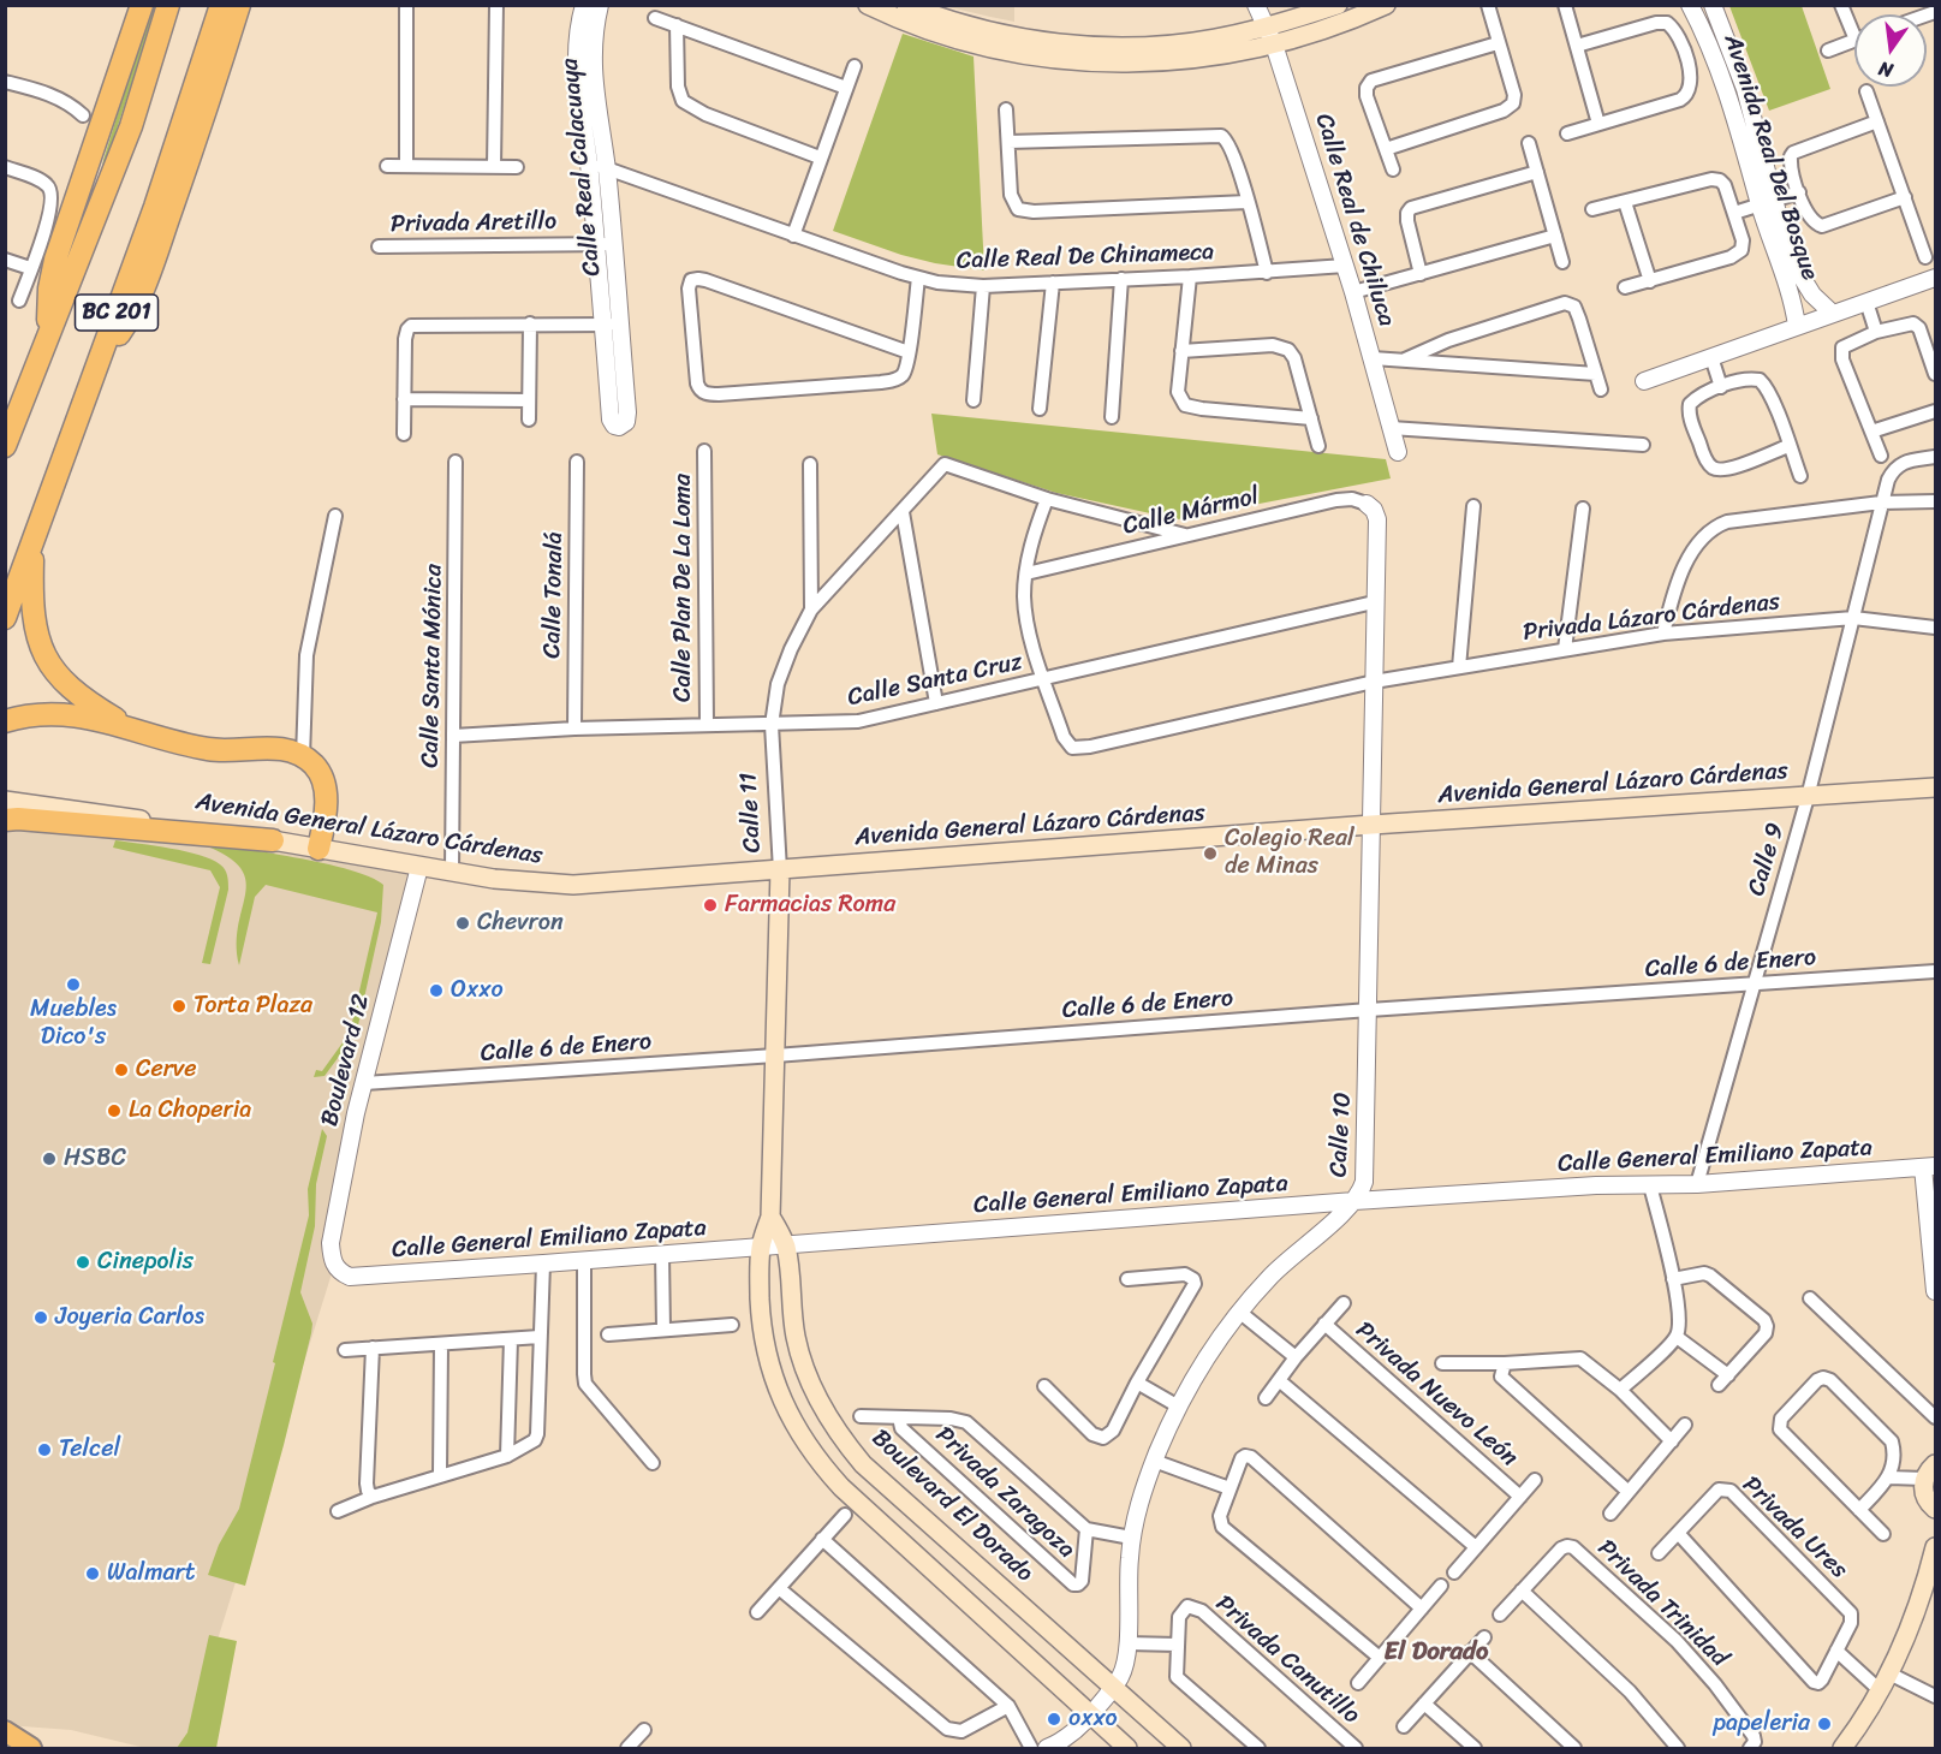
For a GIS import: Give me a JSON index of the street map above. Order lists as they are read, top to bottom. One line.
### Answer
{"streets":{"highway":["BC 201"],"main road":["Avenida General Lázaro Cárdenas","Calle 11","Boulevard El Dorado"],"street":["Avenida Real Del Bosque","Calle Real Calacuaya","Calle Real de Chiluca","Privada Aretillo","Calle Real De Chinameca","Calle Mármol","Calle Plan De La Loma","Calle Tonalá","Privada Lázaro Cárdenas","Calle Santa Mónica","Calle Santa Cruz","Calle 9","Calle 6 de Enero","Boulevard 12","Calle 10","Calle General Emiliano Zapata","Privada Nuevo León","Privada Zaragoza","Privada Ures","Privada Trinidad","Privada Canutillo"]},"crossings":[["Calle Real Calacuaya","Privada Aretillo"],["Calle Real Calacuaya","Calle Real De Chinameca"],["Calle Real de Chiluca","Calle Real De Chinameca"],["Calle Mármol","Calle 10"],["Calle Plan De La Loma","Calle Santa Cruz"],["Calle Tonalá","Calle Santa Cruz"],["Privada Lázaro Cárdenas","Calle Santa Cruz"],["Privada Lázaro Cárdenas","Calle 9"],["Privada Lázaro Cárdenas","Calle 10"],["Calle Santa Mónica","Calle Santa Cruz"],["Calle Santa Mónica","Avenida General Lázaro Cárdenas"],["Calle Santa Cruz","Calle 11"],["Calle Santa Cruz","Calle 10"],["Avenida General Lázaro Cárdenas","Calle 11"],["Avenida General Lázaro Cárdenas","Calle 9"],["Avenida General Lázaro Cárdenas","Boulevard 12"],["Avenida General Lázaro Cárdenas","Calle 10"],["Calle 11","Calle 6 de Enero"],["Calle 11","Calle General Emiliano Zapata"],["Calle 11","Boulevard El Dorado"],["Calle 9","Calle 6 de Enero"],["Calle 9","Calle General Emiliano Zapata"],["Calle 6 de Enero","Boulevard 12"],["Calle 6 de Enero","Calle 10"],["Boulevard 12","Calle General Emiliano Zapata"],["Calle 10","Calle General Emiliano Zapata"],["Calle 10","Privada Zaragoza"],["Calle 10","Boulevard El Dorado"],["Calle General Emiliano Zapata","Boulevard El Dorado"]],"districts":["El Dorado"],"places":["Colegio Real de Minas","Farmacias Roma","Chevron","Muebles Dico's","Oxxo","Torta Plaza","Cerve","La Choperia","HSBC","Cinepolis","Joyeria Carlos","Telcel","Walmart","oxxo","papeleria"],"north":"bottom"}
